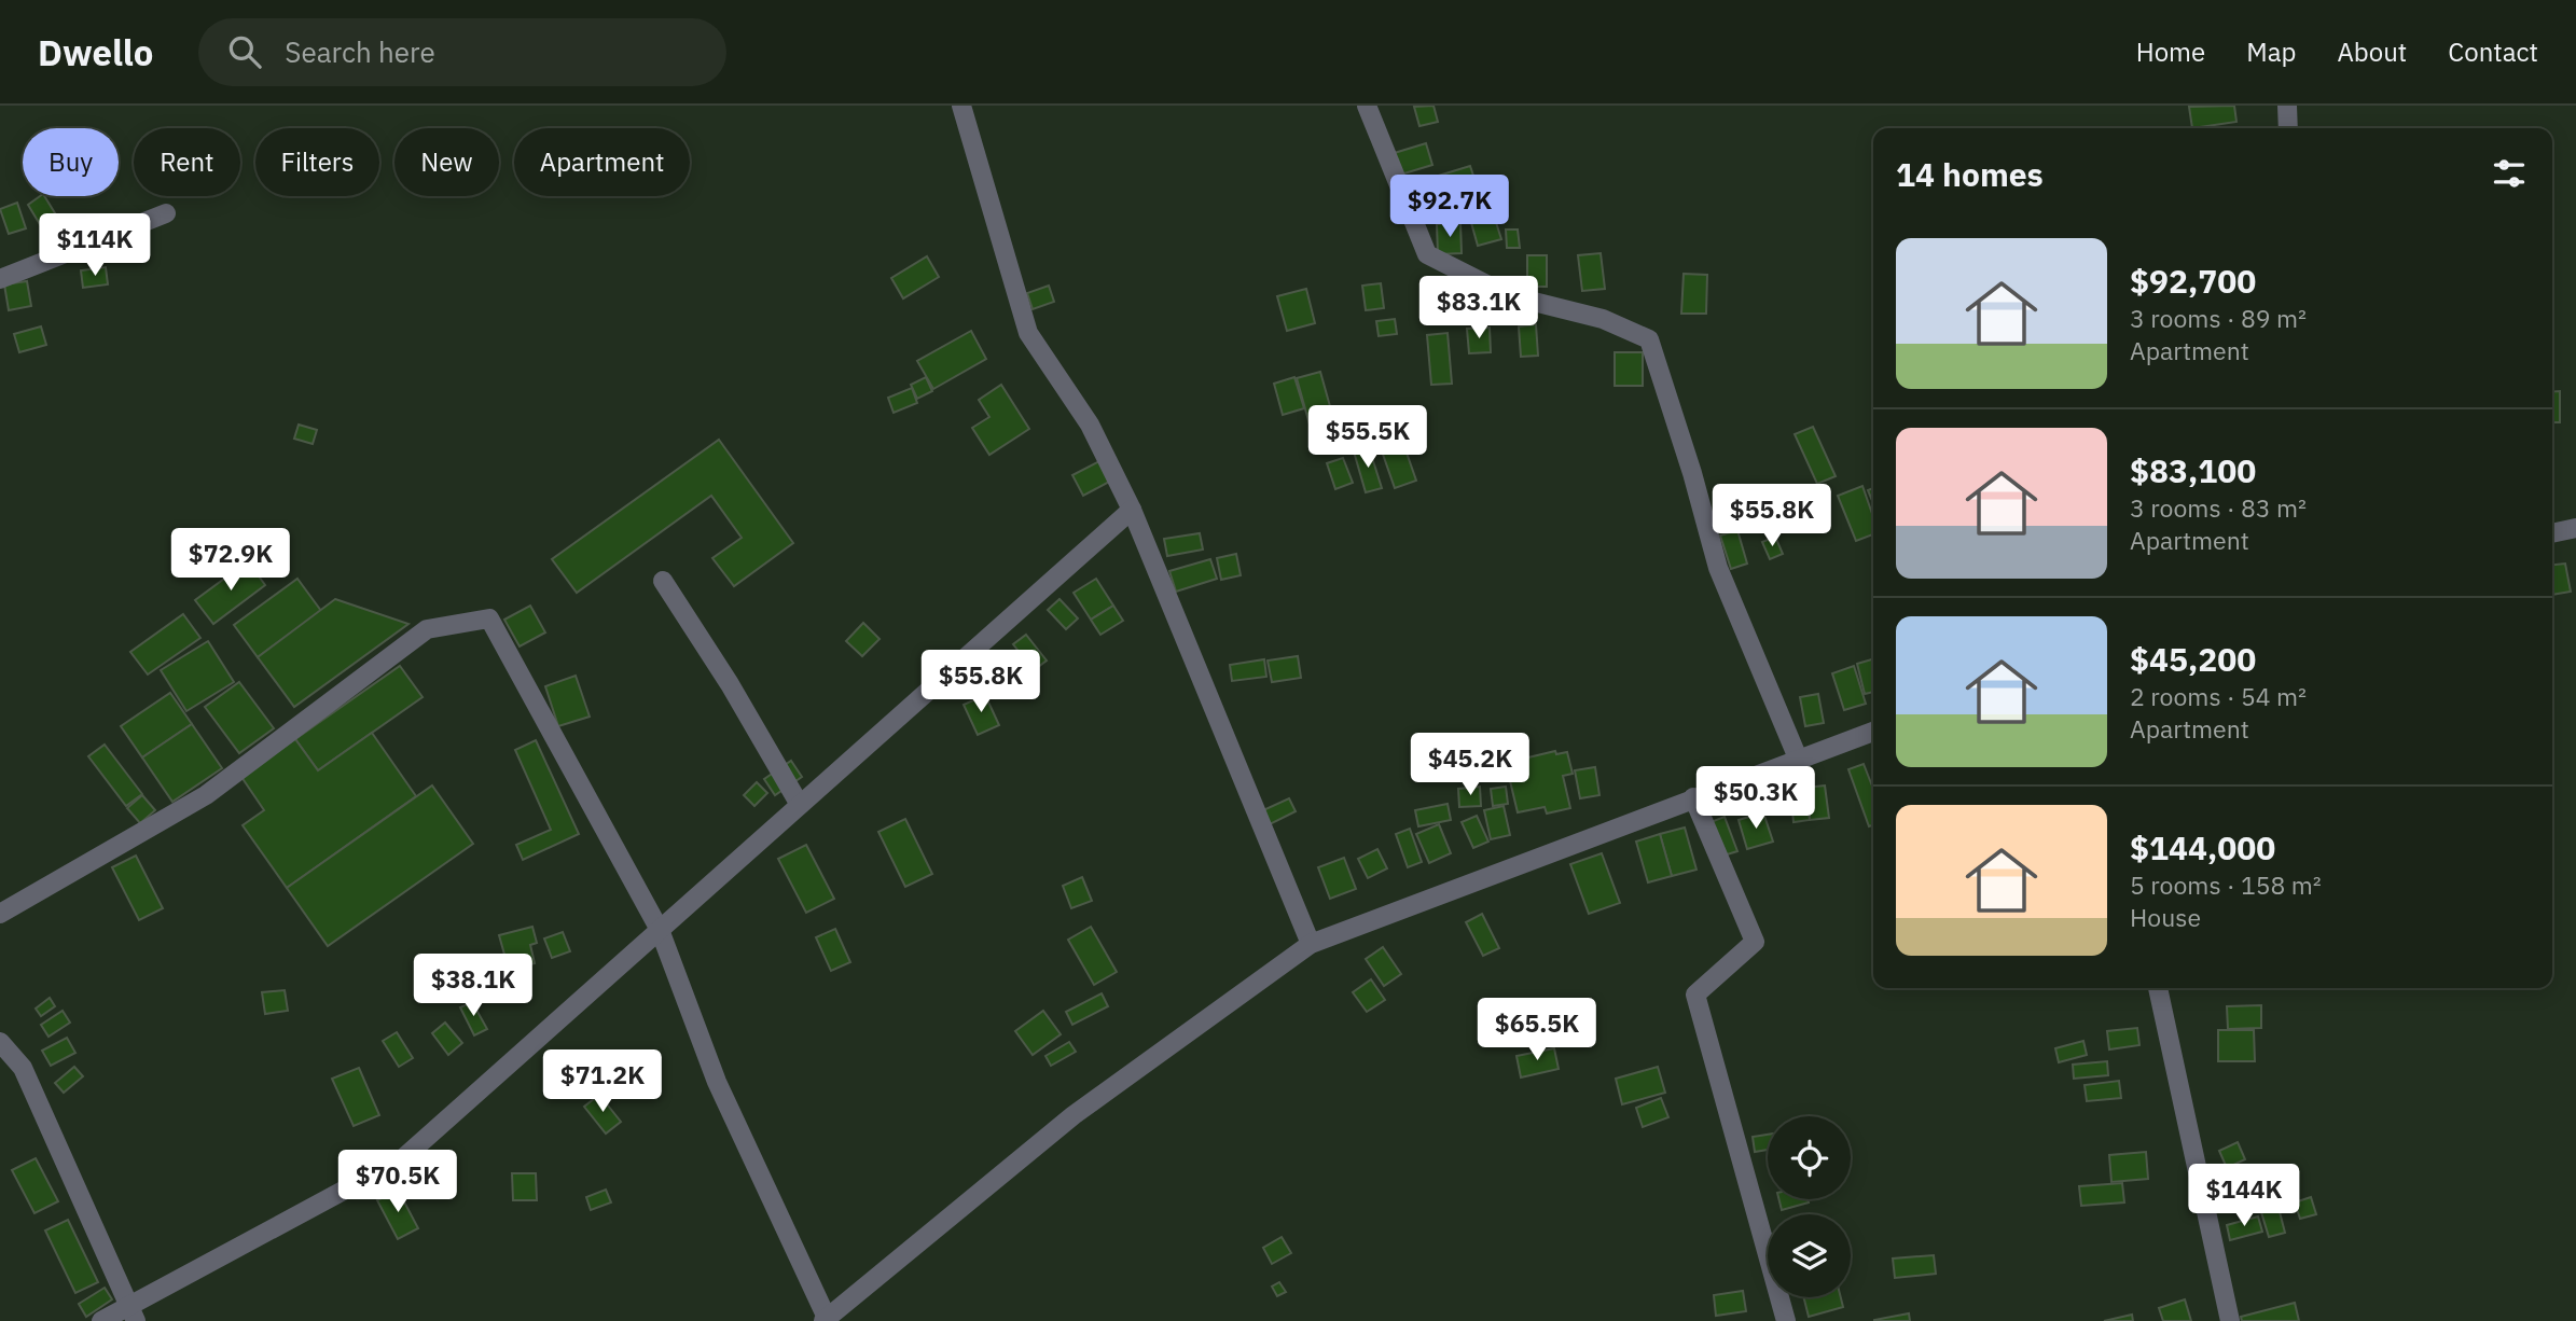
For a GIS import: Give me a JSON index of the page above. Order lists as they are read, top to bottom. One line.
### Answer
{"page":{"header":"Dwello","search":"Search here","nav":["Home","Map","About","Contact"],"chip":["Buy","Rent","Filters","New","Apartment"],"heading":"14 homes","price":["$92.7K","$114K","$83.1K","$55.5K","$55.8K","$72.9K","$55.8K","$45.2K","$50.3K","$38.1K","$65.5K","$71.2K","$70.5K","$144K"],"list":[{"name":"$92,700","note":"3 rooms · 89 m² · Apartment"},{"name":"$83,100","note":"3 rooms · 83 m² · Apartment"},{"name":"$45,200","note":"2 rooms · 54 m² · Apartment"},{"name":"$144,000","note":"5 rooms · 158 m² · House"}]}}
